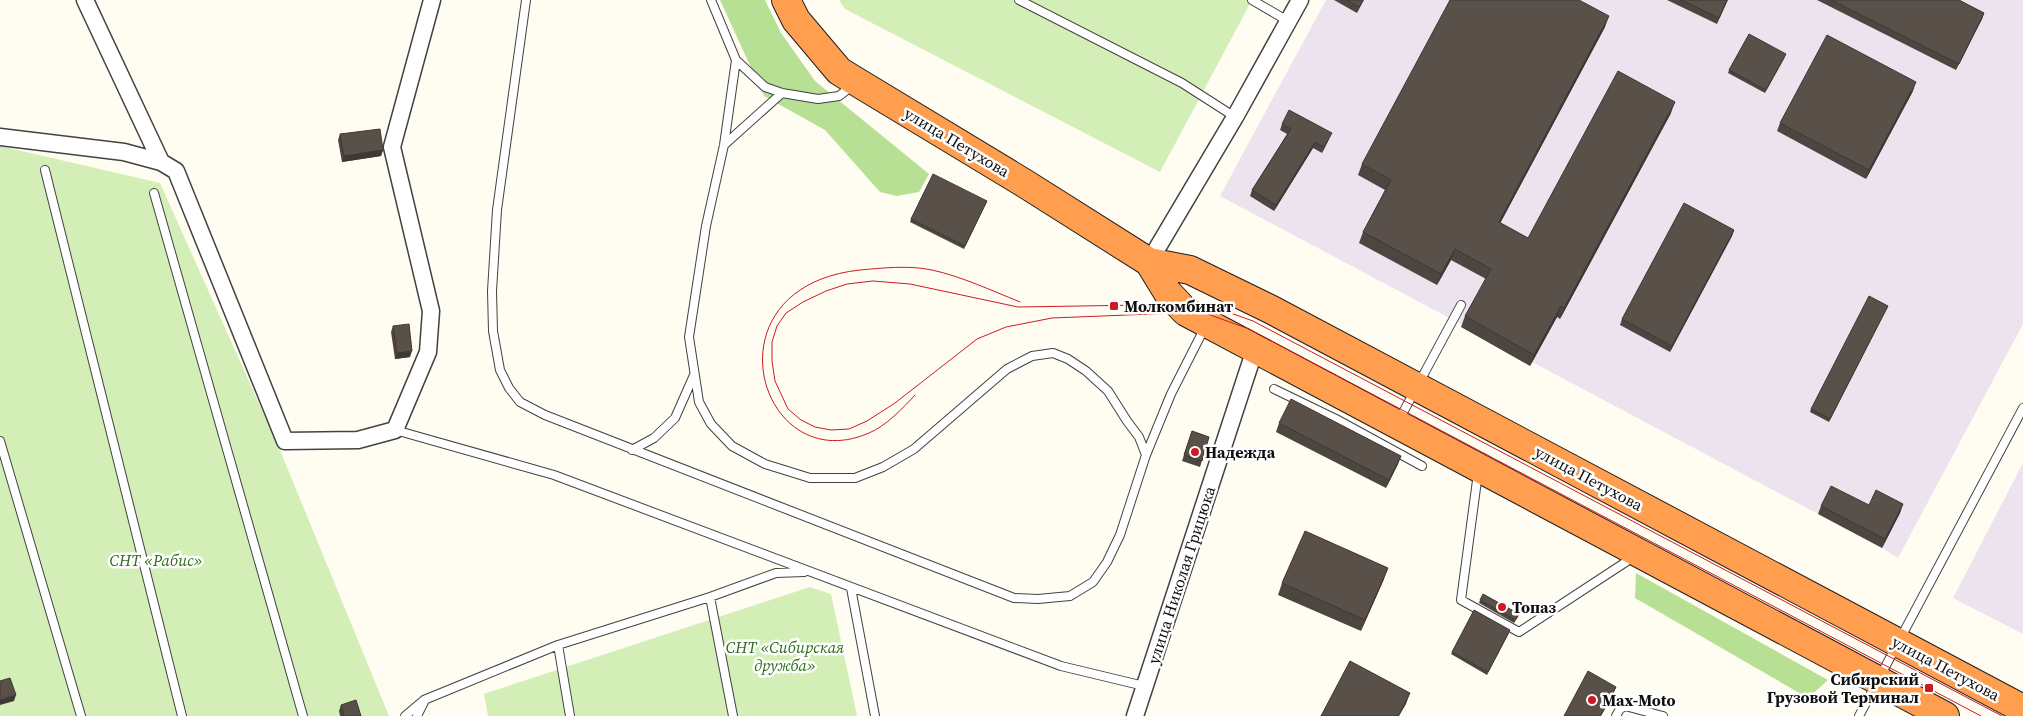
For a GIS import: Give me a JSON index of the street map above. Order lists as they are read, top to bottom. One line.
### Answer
{"streets":{"highway":["улица Петухова"],"street":["улица Николая Грицюка"]},"crossings":[["улица Петухова","улица Николая Грицюка"]],"parks":["СНТ «Рабис»","СНТ «Сибирская дружба»"],"places":{"transit":["Молкомбинат","Сибирский Грузовой Терминал"],"other":["Надежда","Топаз","Max-Moto"]}}
